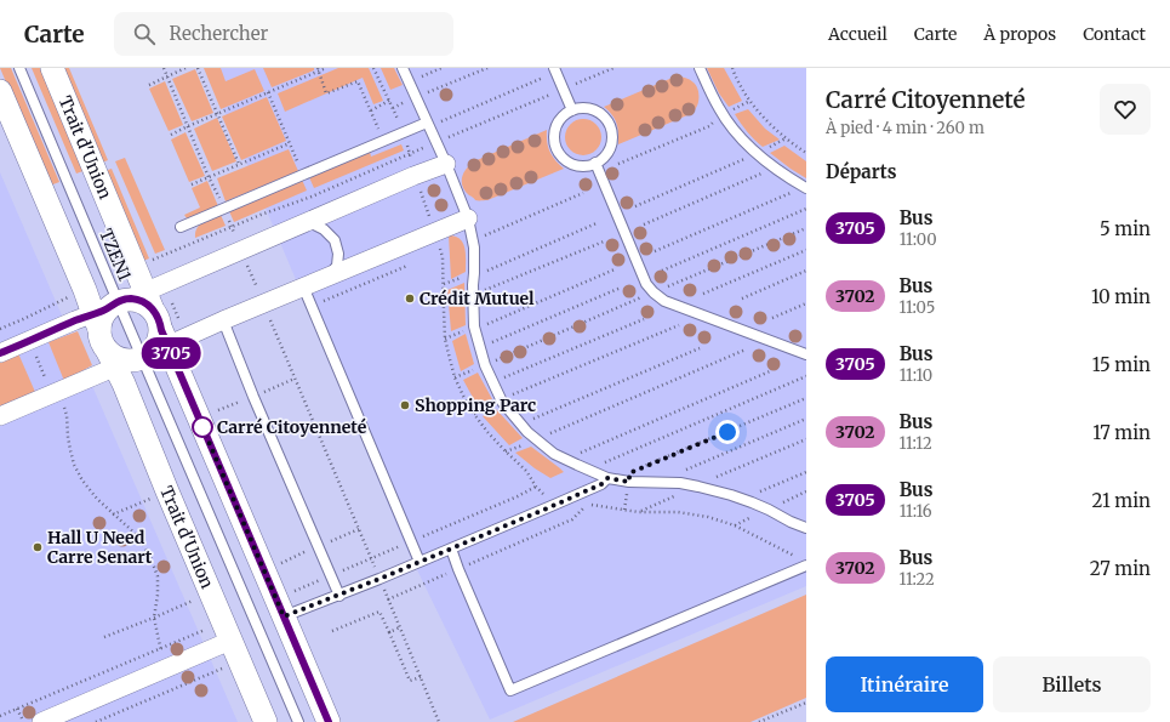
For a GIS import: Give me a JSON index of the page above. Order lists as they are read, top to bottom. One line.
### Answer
{"streets":{"street":["Trait d'Union"],"lane":["TZEN1"]},"crossings":[["Trait d'Union","TZEN1"]],"places":["Crédit Mutuel","Shopping Parc","Carré Citoyenneté","Hall U Need Carre Senart"],"lines":["bus line 3705"],"page":{"header":"Carte","search":"Rechercher","nav":["Accueil","Carte","À propos","Contact"],"on_map":"3705","heading":[["Carré Citoyenneté","À pied · 4 min · 260 m"],"Départs"],"list":[{"mark":"3705","name":"Bus","note":"11:00","value":"5 min"},{"mark":"3702","name":"Bus","note":"11:05","value":"10 min"},{"mark":"3705","name":"Bus","note":"11:10","value":"15 min"},{"mark":"3702","name":"Bus","note":"11:12","value":"17 min"},{"mark":"3705","name":"Bus","note":"11:16","value":"21 min"},{"mark":"3702","name":"Bus","note":"11:22","value":"27 min"}],"buttons":["Itinéraire","Billets"]}}
